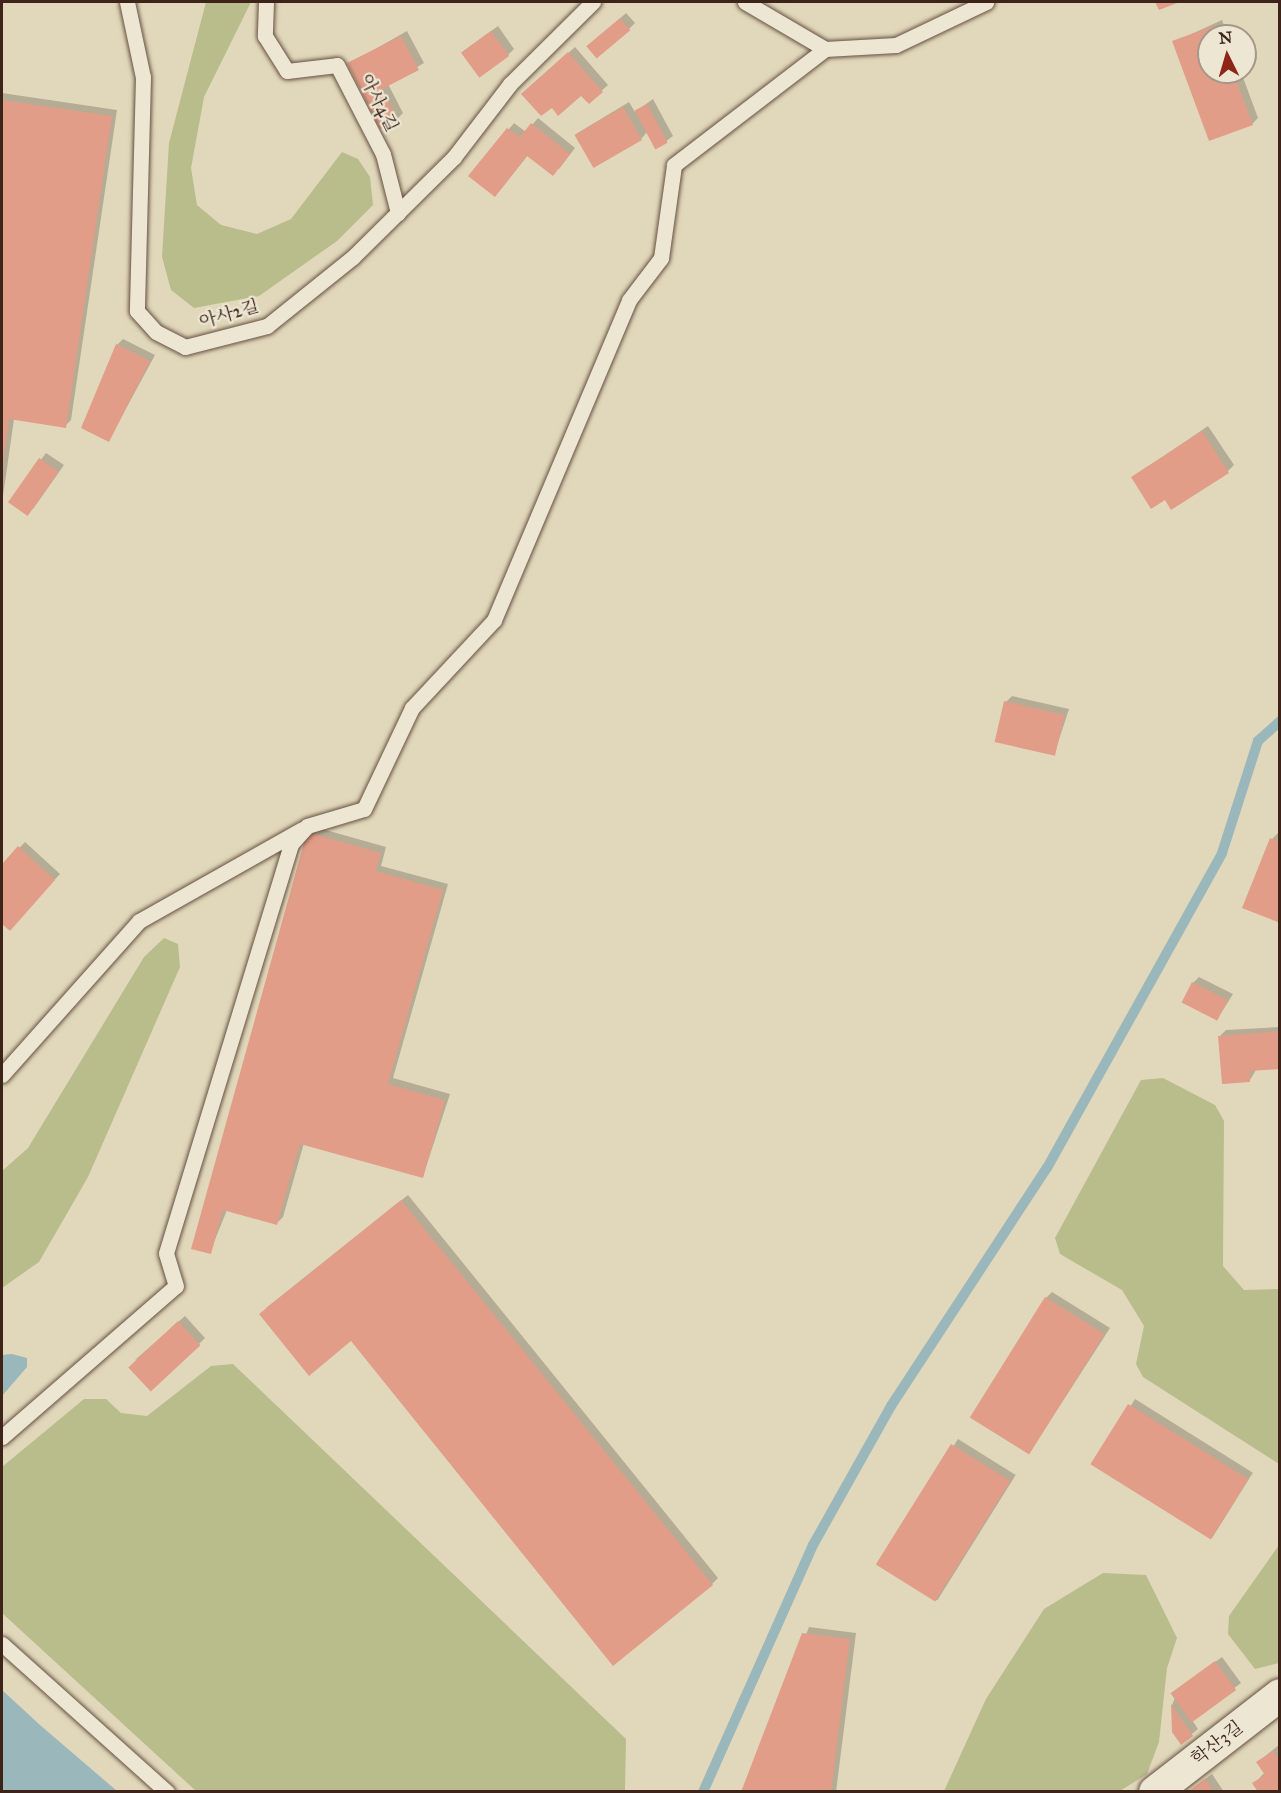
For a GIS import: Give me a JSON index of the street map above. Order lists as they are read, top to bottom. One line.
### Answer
{"streets":{"street":["학산3길"],"lane":["아사4길","아사2길"]},"crossings":[["아사4길","아사2길"]],"north":"top"}
